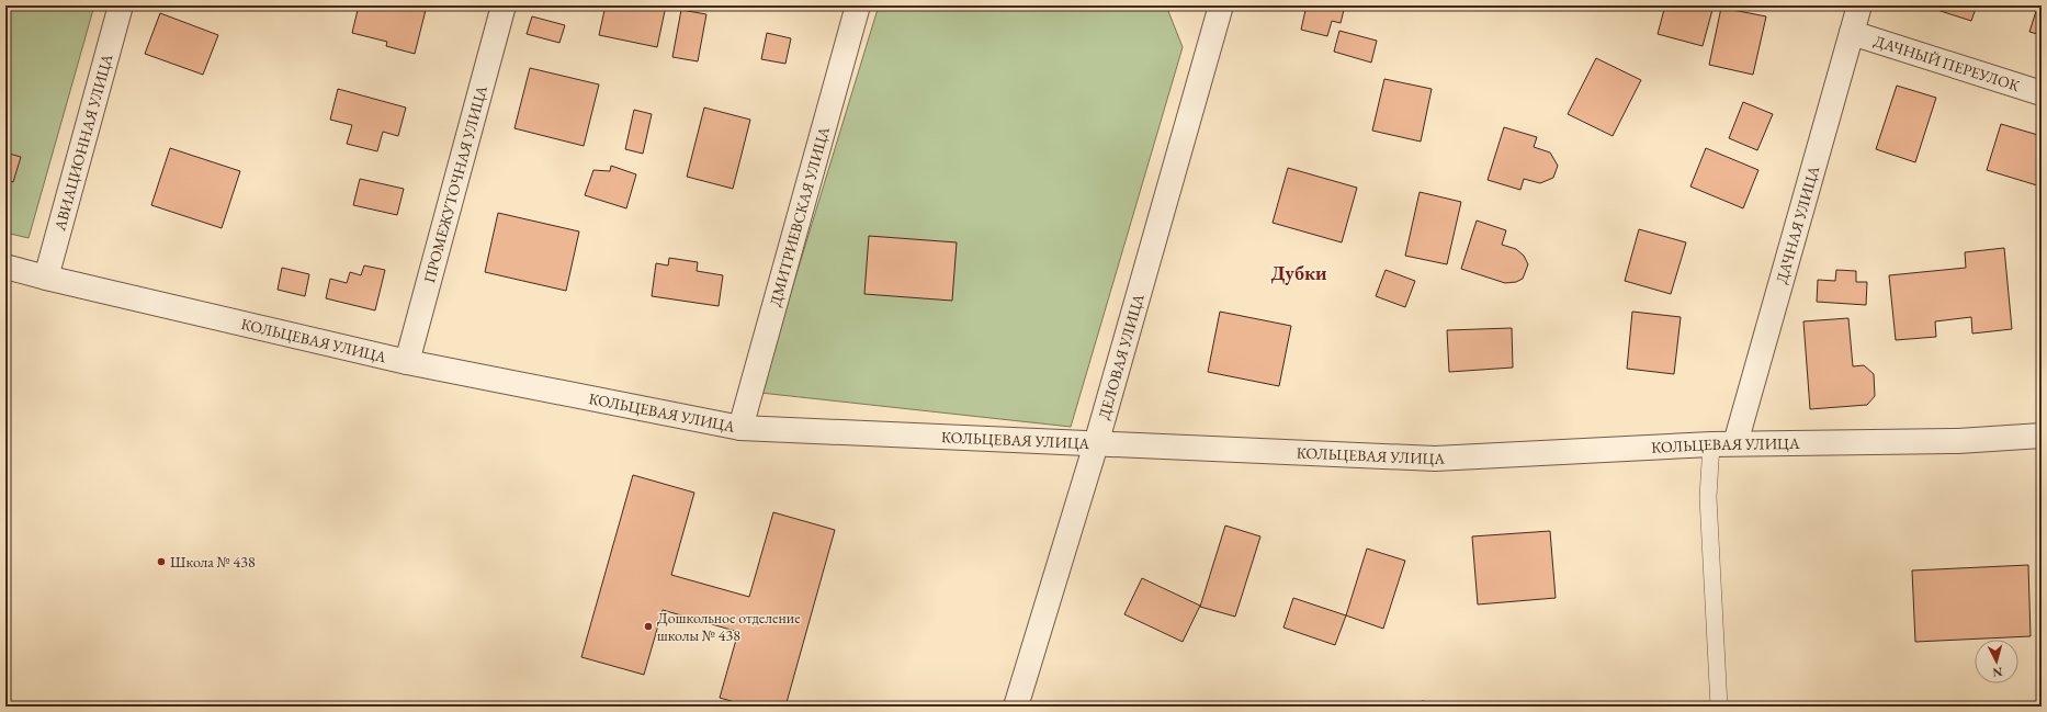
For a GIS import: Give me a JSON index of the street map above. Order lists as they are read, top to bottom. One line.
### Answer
{"streets":{"street":["ДАЧНЫЙ ПЕРЕУЛОК","АВИАЦИОННАЯ УЛИЦА","ПРОМЕЖУТОЧНАЯ УЛИЦА","ДМИТРИЕВСКАЯ УЛИЦА","ДАЧНАЯ УЛИЦА","КОЛЬЦЕВАЯ УЛИЦА","ДЕЛОВАЯ УЛИЦА"]},"crossings":[["ДАЧНЫЙ ПЕРЕУЛОК","ДАЧНАЯ УЛИЦА"],["АВИАЦИОННАЯ УЛИЦА","КОЛЬЦЕВАЯ УЛИЦА"],["ПРОМЕЖУТОЧНАЯ УЛИЦА","КОЛЬЦЕВАЯ УЛИЦА"],["ДМИТРИЕВСКАЯ УЛИЦА","КОЛЬЦЕВАЯ УЛИЦА"],["ДАЧНАЯ УЛИЦА","КОЛЬЦЕВАЯ УЛИЦА"],["КОЛЬЦЕВАЯ УЛИЦА","ДЕЛОВАЯ УЛИЦА"]],"districts":["Дубки"],"places":["Школа № 438","Дошкольное отделение школы № 438"],"north":"bottom"}
